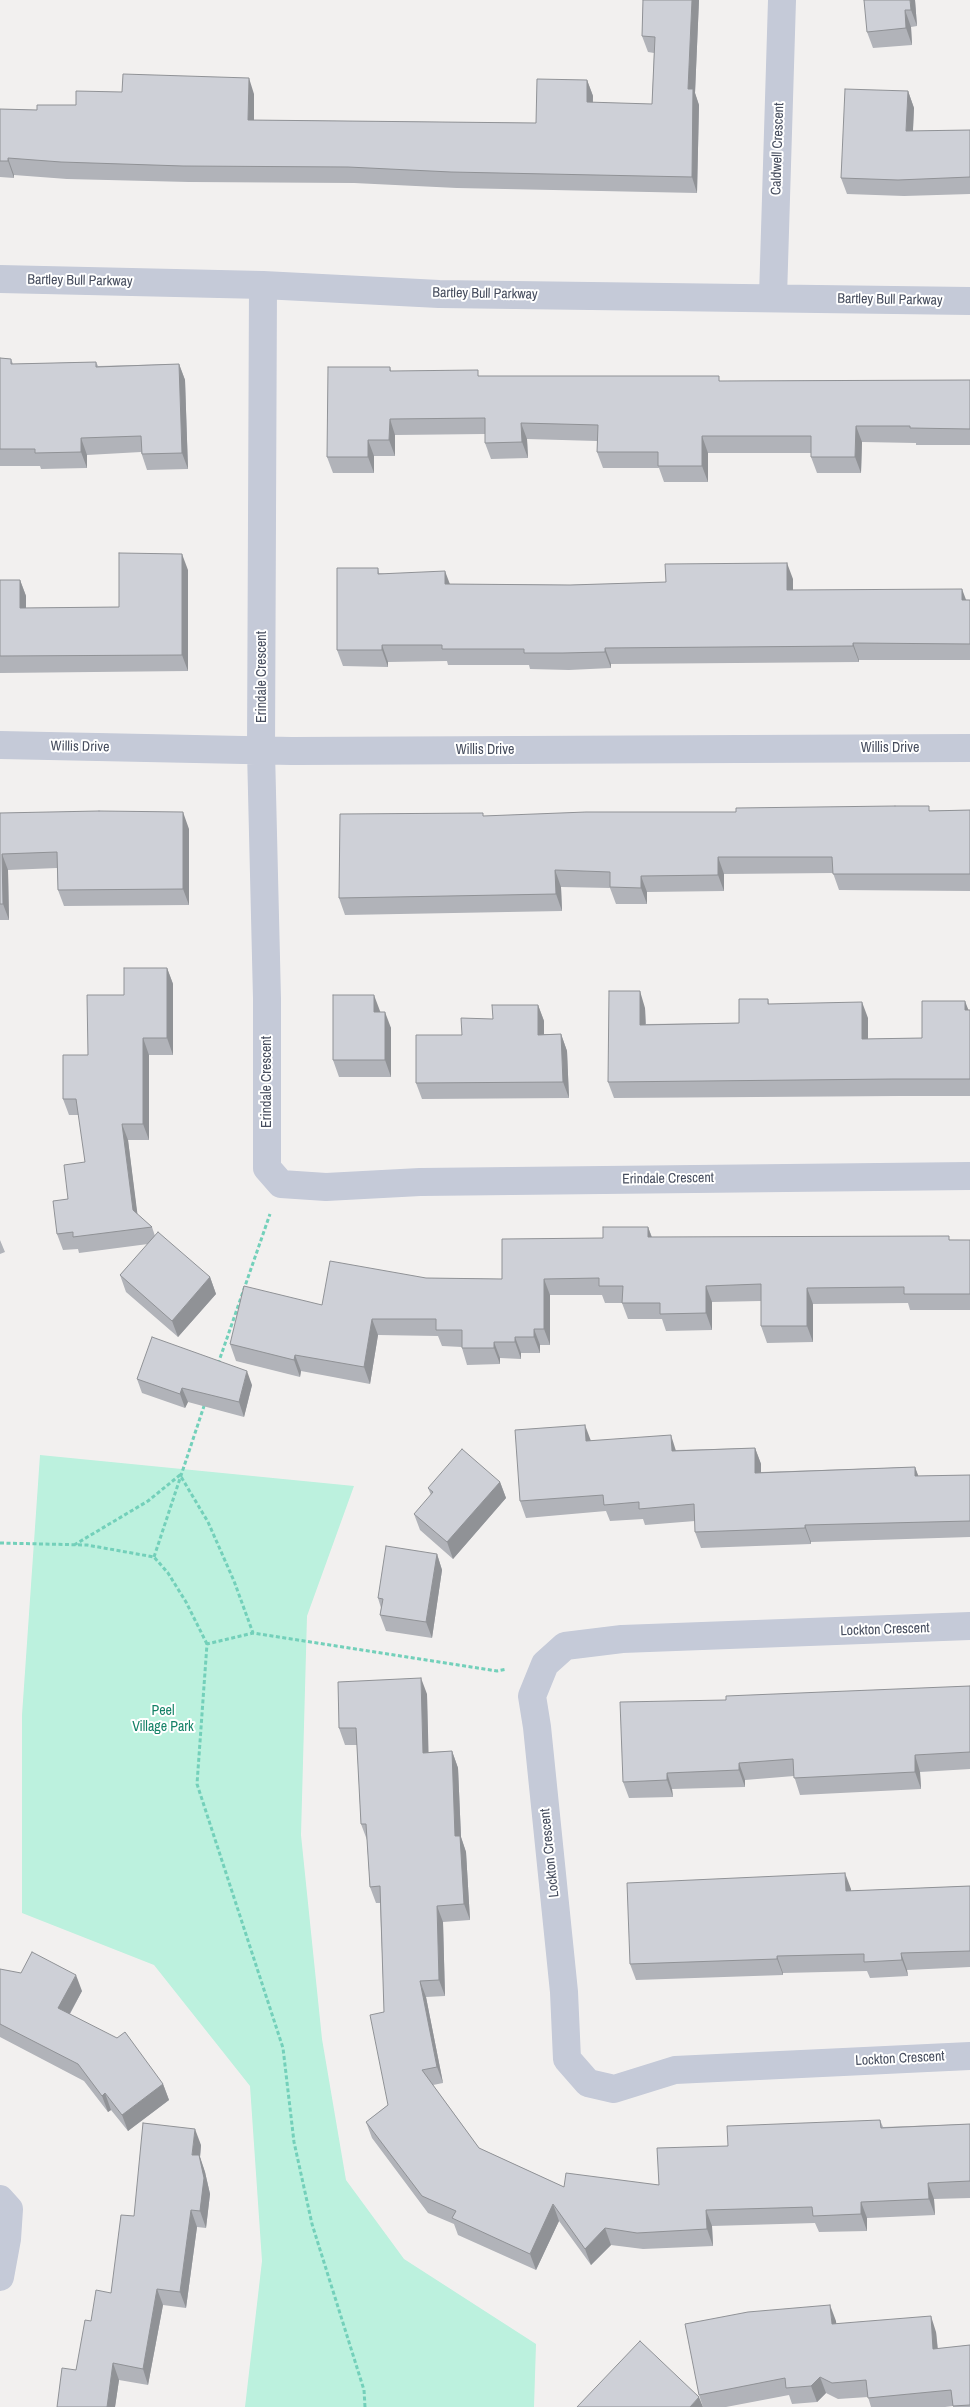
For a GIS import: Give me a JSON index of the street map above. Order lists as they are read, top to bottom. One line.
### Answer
{"streets":{"street":["Caldwell Crescent","Bartley Bull Parkway","Erindale Crescent","Willis Drive","Lockton Crescent"]},"crossings":[["Caldwell Crescent","Bartley Bull Parkway"],["Bartley Bull Parkway","Erindale Crescent"],["Erindale Crescent","Willis Drive"]],"parks":["Peel Village Park"]}
